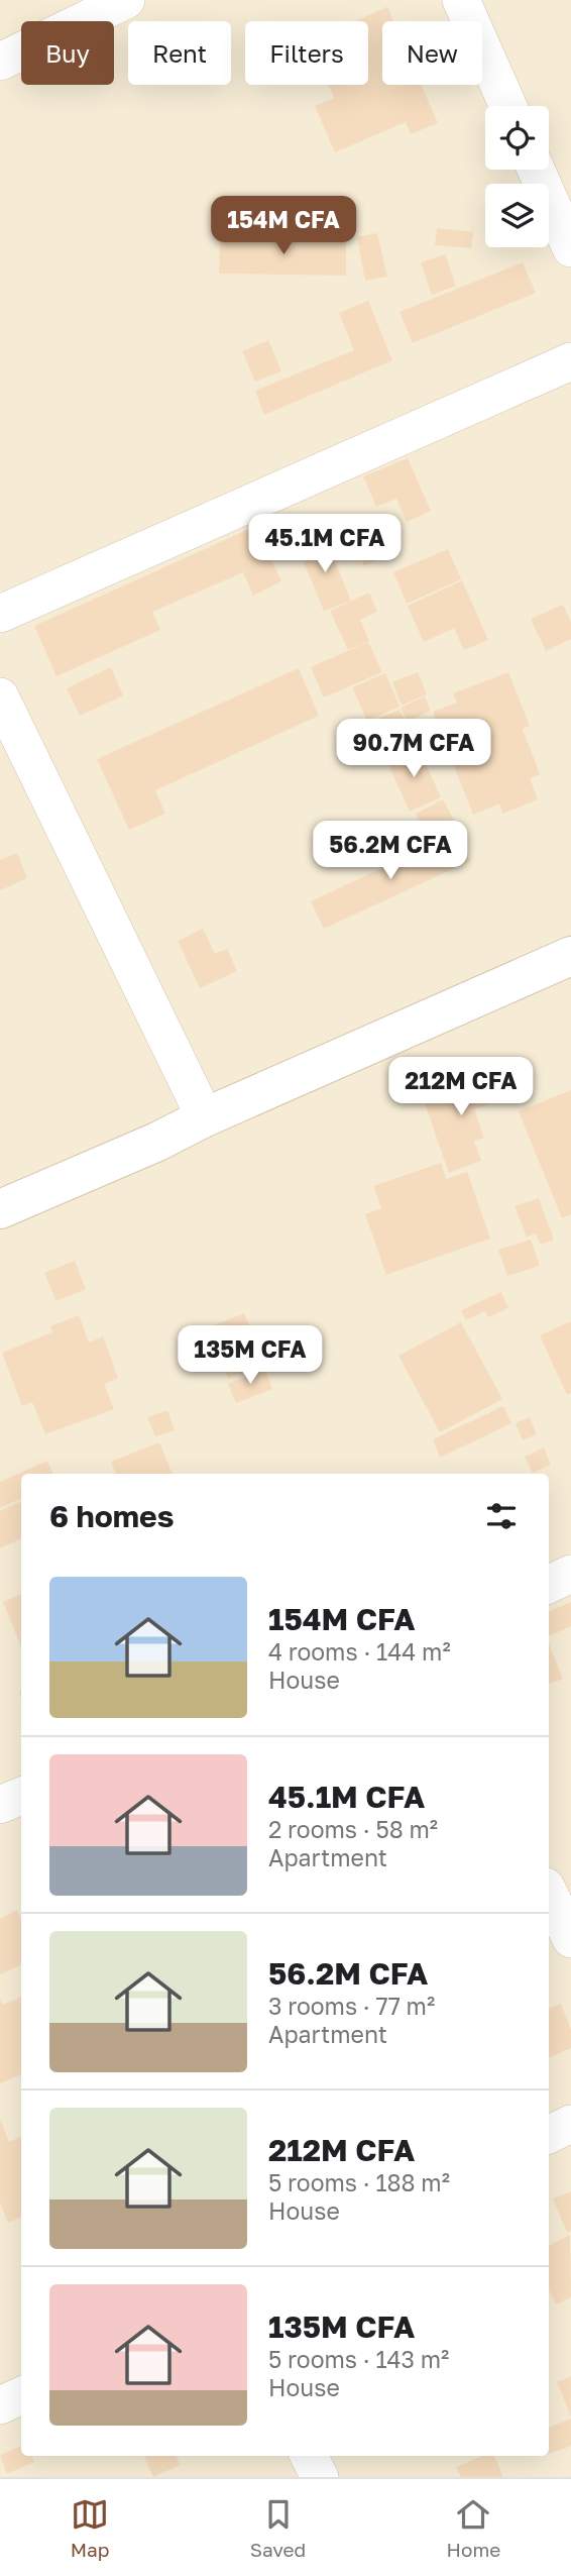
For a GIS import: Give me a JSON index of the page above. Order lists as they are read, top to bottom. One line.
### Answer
{"page":{"chip":["Buy","Rent","Filters","New"],"price":["154M CFA","45.1M CFA","90.7M CFA","56.2M CFA","212M CFA","135M CFA"],"heading":"6 homes","list":[{"name":"154M CFA","note":"4 rooms · 144 m² · House"},{"name":"45.1M CFA","note":"2 rooms · 58 m² · Apartment"},{"name":"56.2M CFA","note":"3 rooms · 77 m² · Apartment"},{"name":"212M CFA","note":"5 rooms · 188 m² · House"},{"name":"135M CFA","note":"5 rooms · 143 m² · House"}],"tabs":["Map","Saved","Home"]}}
